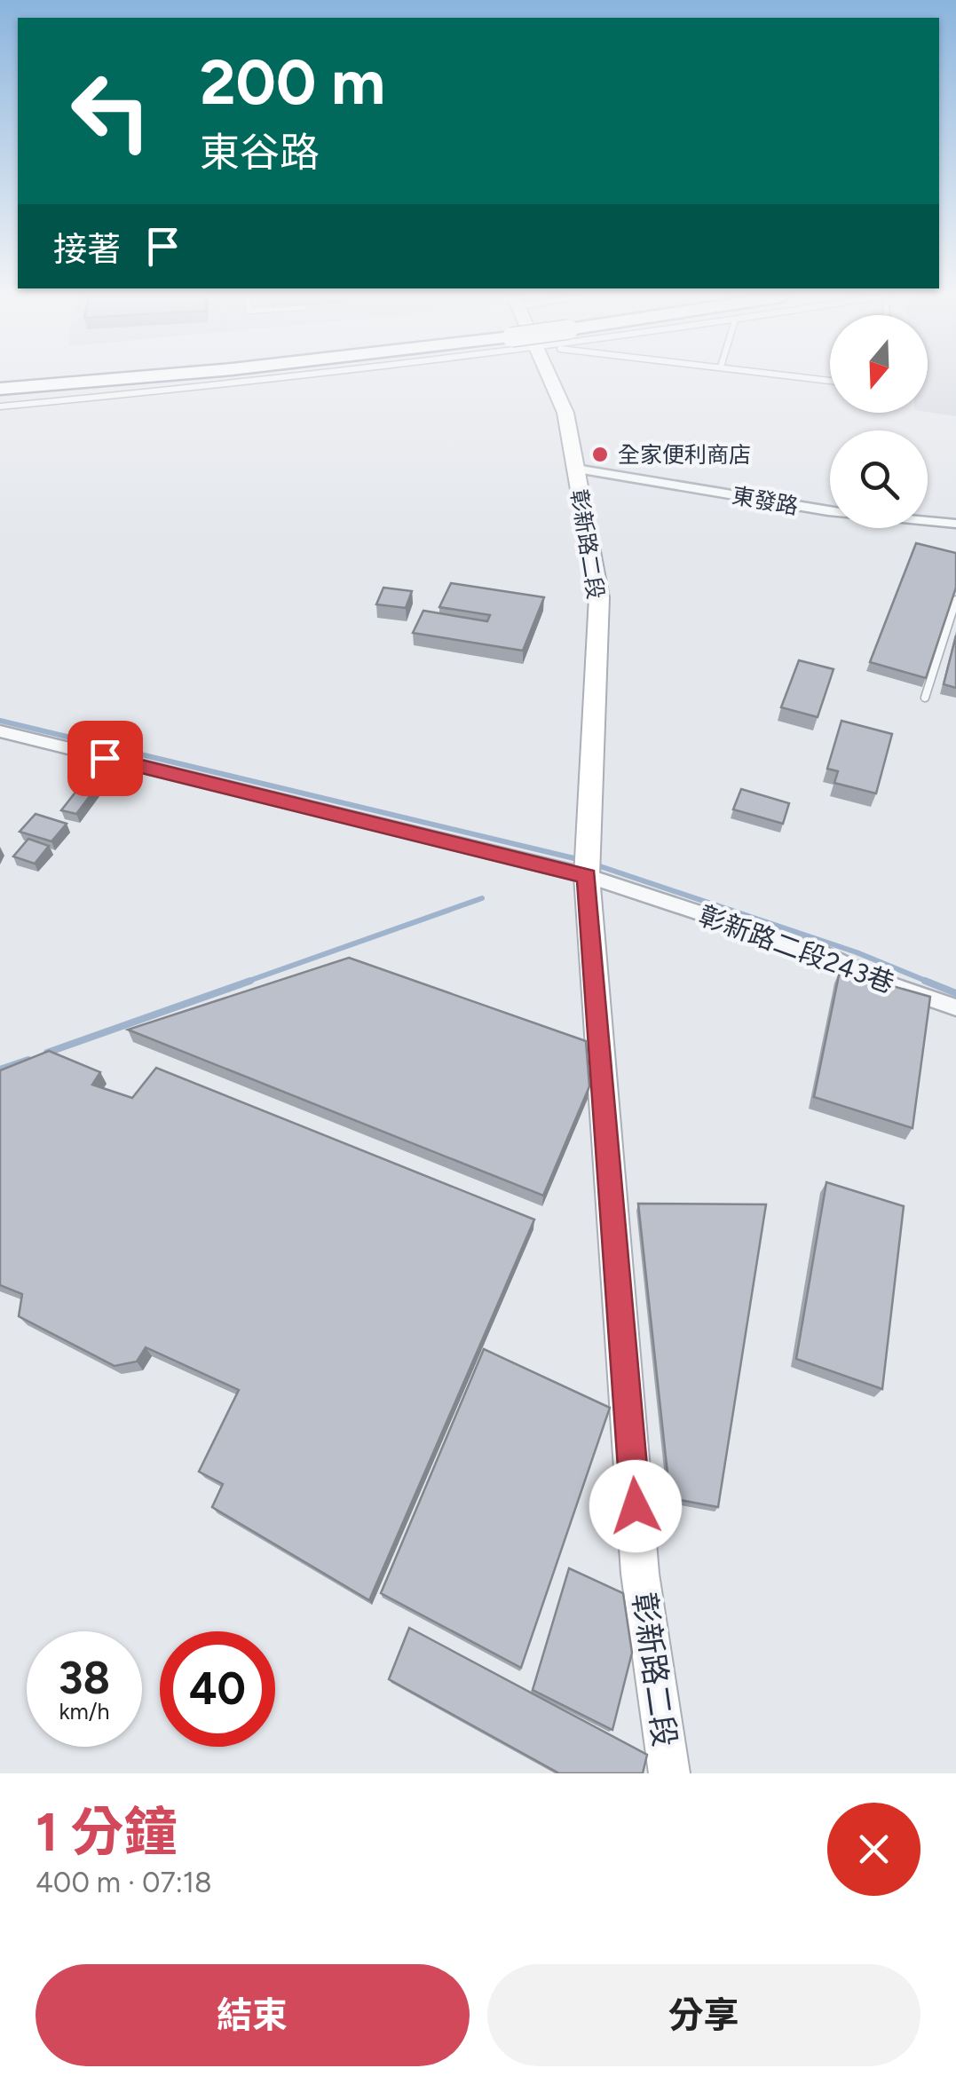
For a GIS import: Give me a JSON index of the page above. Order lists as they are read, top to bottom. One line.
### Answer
{"streets":{"street":["東發路","彰新路二段","彰新路二段243巷"]},"crossings":[["東發路","彰新路二段"],["彰新路二段","彰新路二段243巷"]],"places":["全家便利商店"],"north":"bottom","page":{"turn":["200 m","東谷路"],"then":"接著","speed":"38 km/h","limit":"40","heading":["1 分鐘","400 m · 07:18"],"buttons":["結束","分享"]}}
